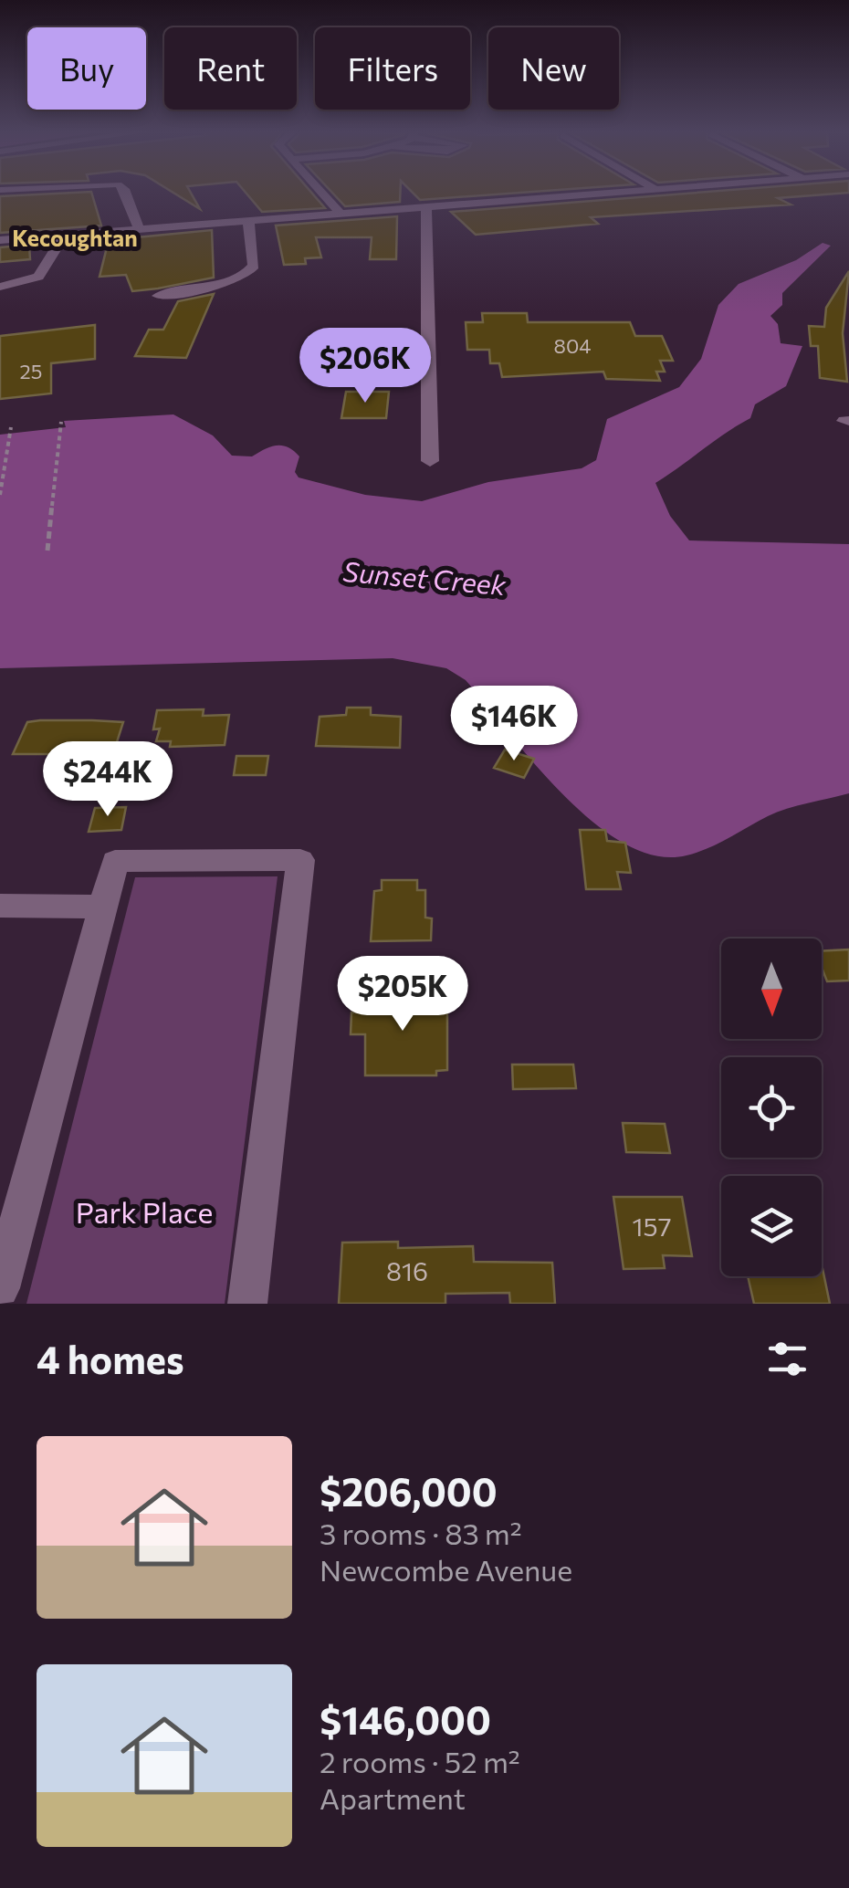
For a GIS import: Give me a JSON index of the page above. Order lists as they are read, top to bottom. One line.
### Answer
{"districts":["Kecoughtan"],"water":["Sunset Creek"],"parks":["Park Place"],"house_numbers":["804","25","157","816"],"north":"bottom","page":{"chip":["Buy","Rent","Filters","New"],"price":["$206K","$146K","$244K","$205K"],"heading":"4 homes","list":[{"name":"$206,000","note":"3 rooms · 83 m² · Newcombe Avenue"},{"name":"$146,000","note":"2 rooms · 52 m² · Apartment"}]}}
